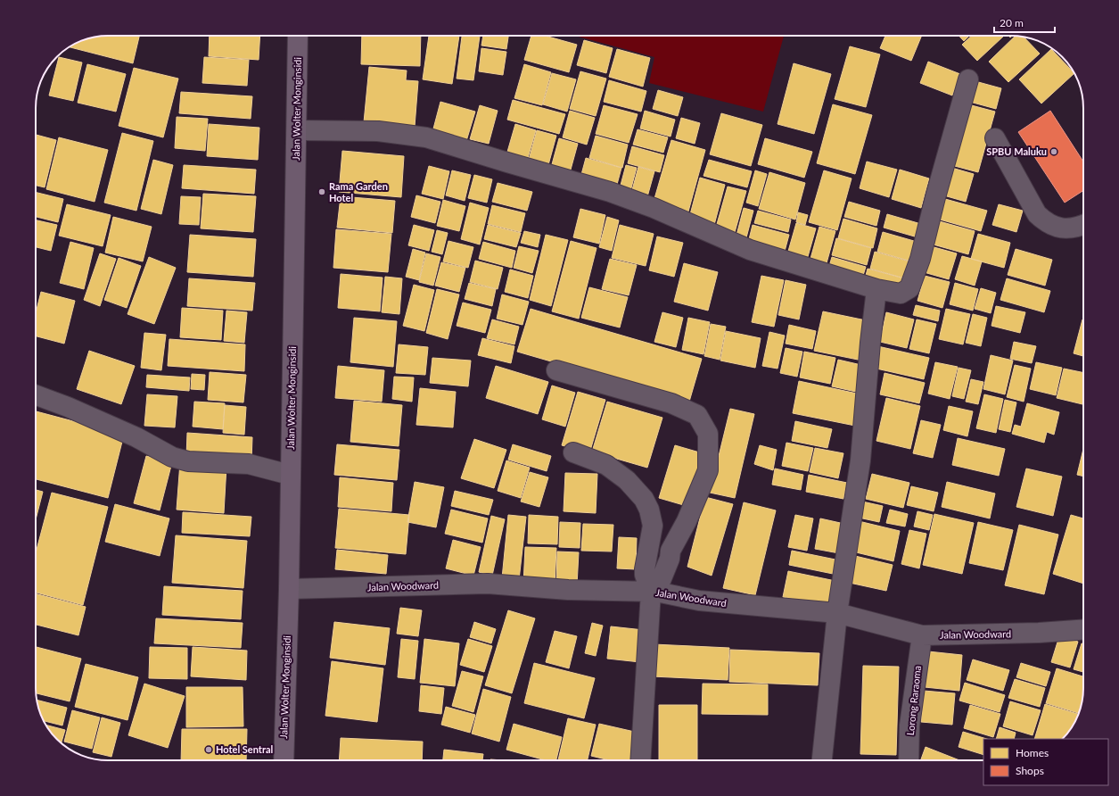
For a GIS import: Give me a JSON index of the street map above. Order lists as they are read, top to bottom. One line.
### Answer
{"streets":{"highway":["Jalan Wolter Monginsidi"],"street":["Jalan Woodward","Lorong Raraoma"]},"crossings":[["Jalan Wolter Monginsidi","Jalan Woodward"],["Jalan Woodward","Lorong Raraoma"]],"places":["SPBU Maluku","Rama Garden Hotel","Hotel Sentral"],"legend":["Homes","Shops"],"scale_bar":"20 m"}
